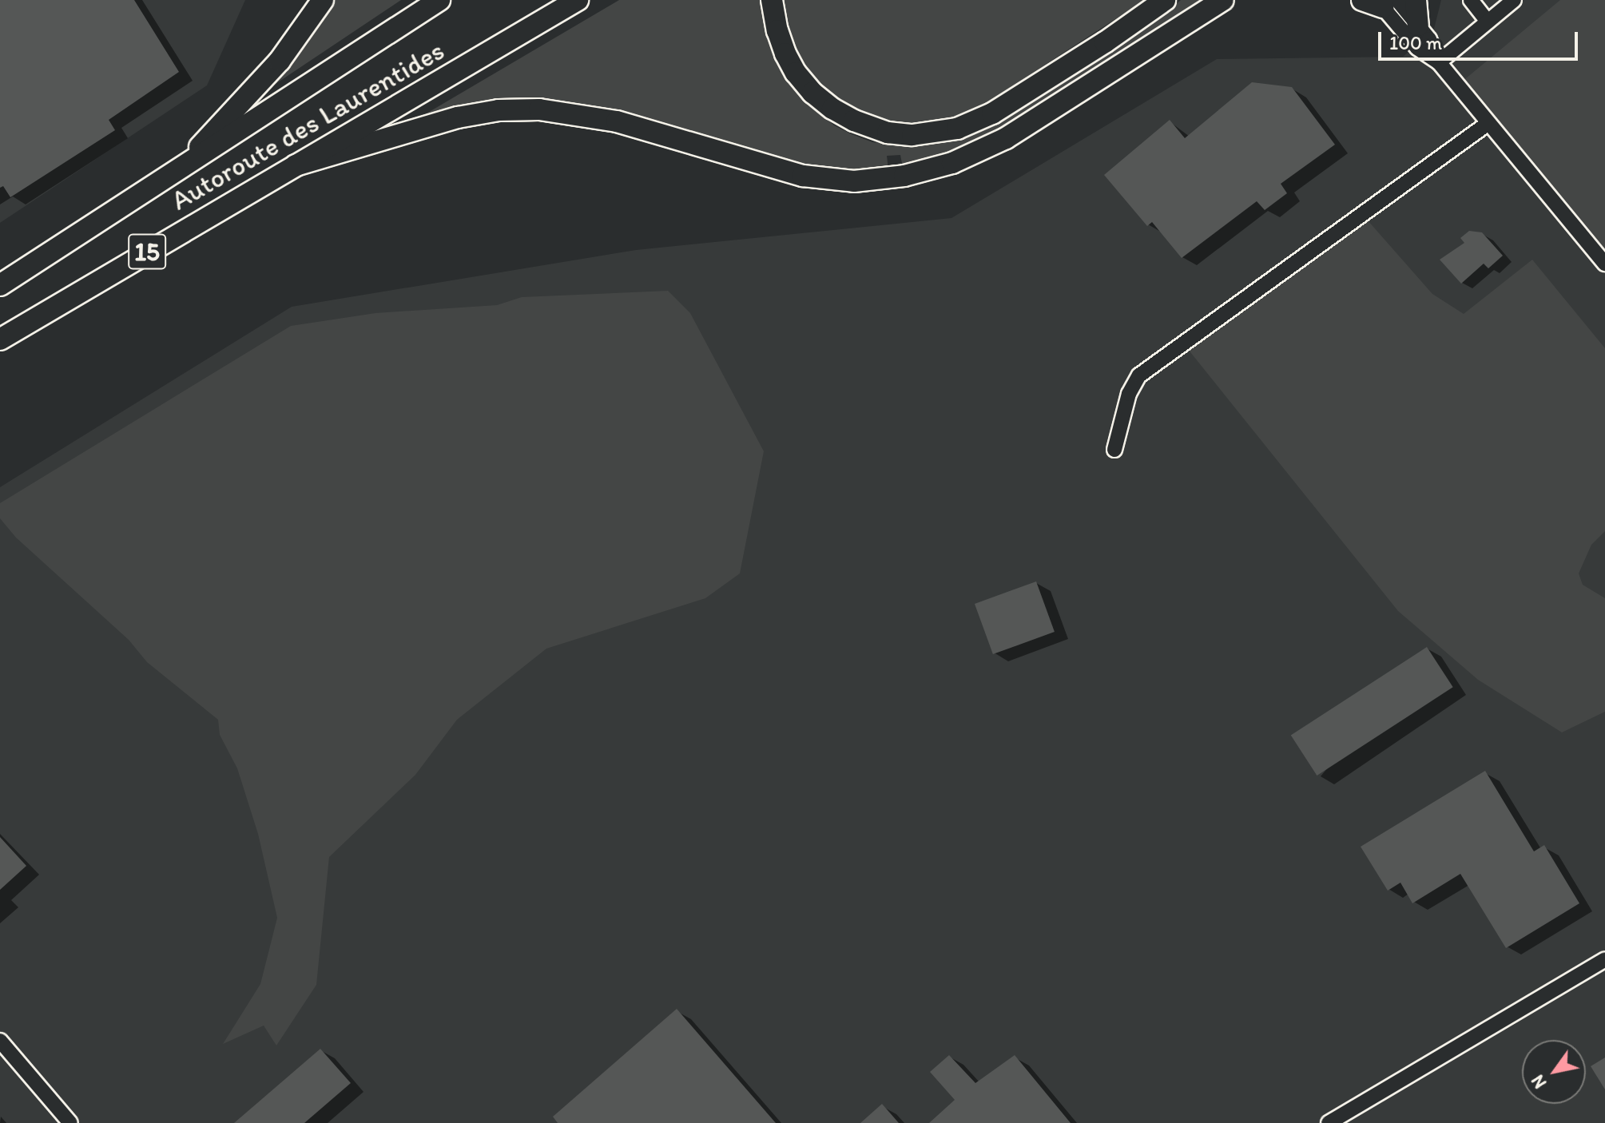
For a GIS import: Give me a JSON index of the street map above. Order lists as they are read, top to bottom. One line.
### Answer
{"streets":{"highway":["Autoroute des Laurentides","15"]},"scale_bar":"100 m","north":"bottom left"}
